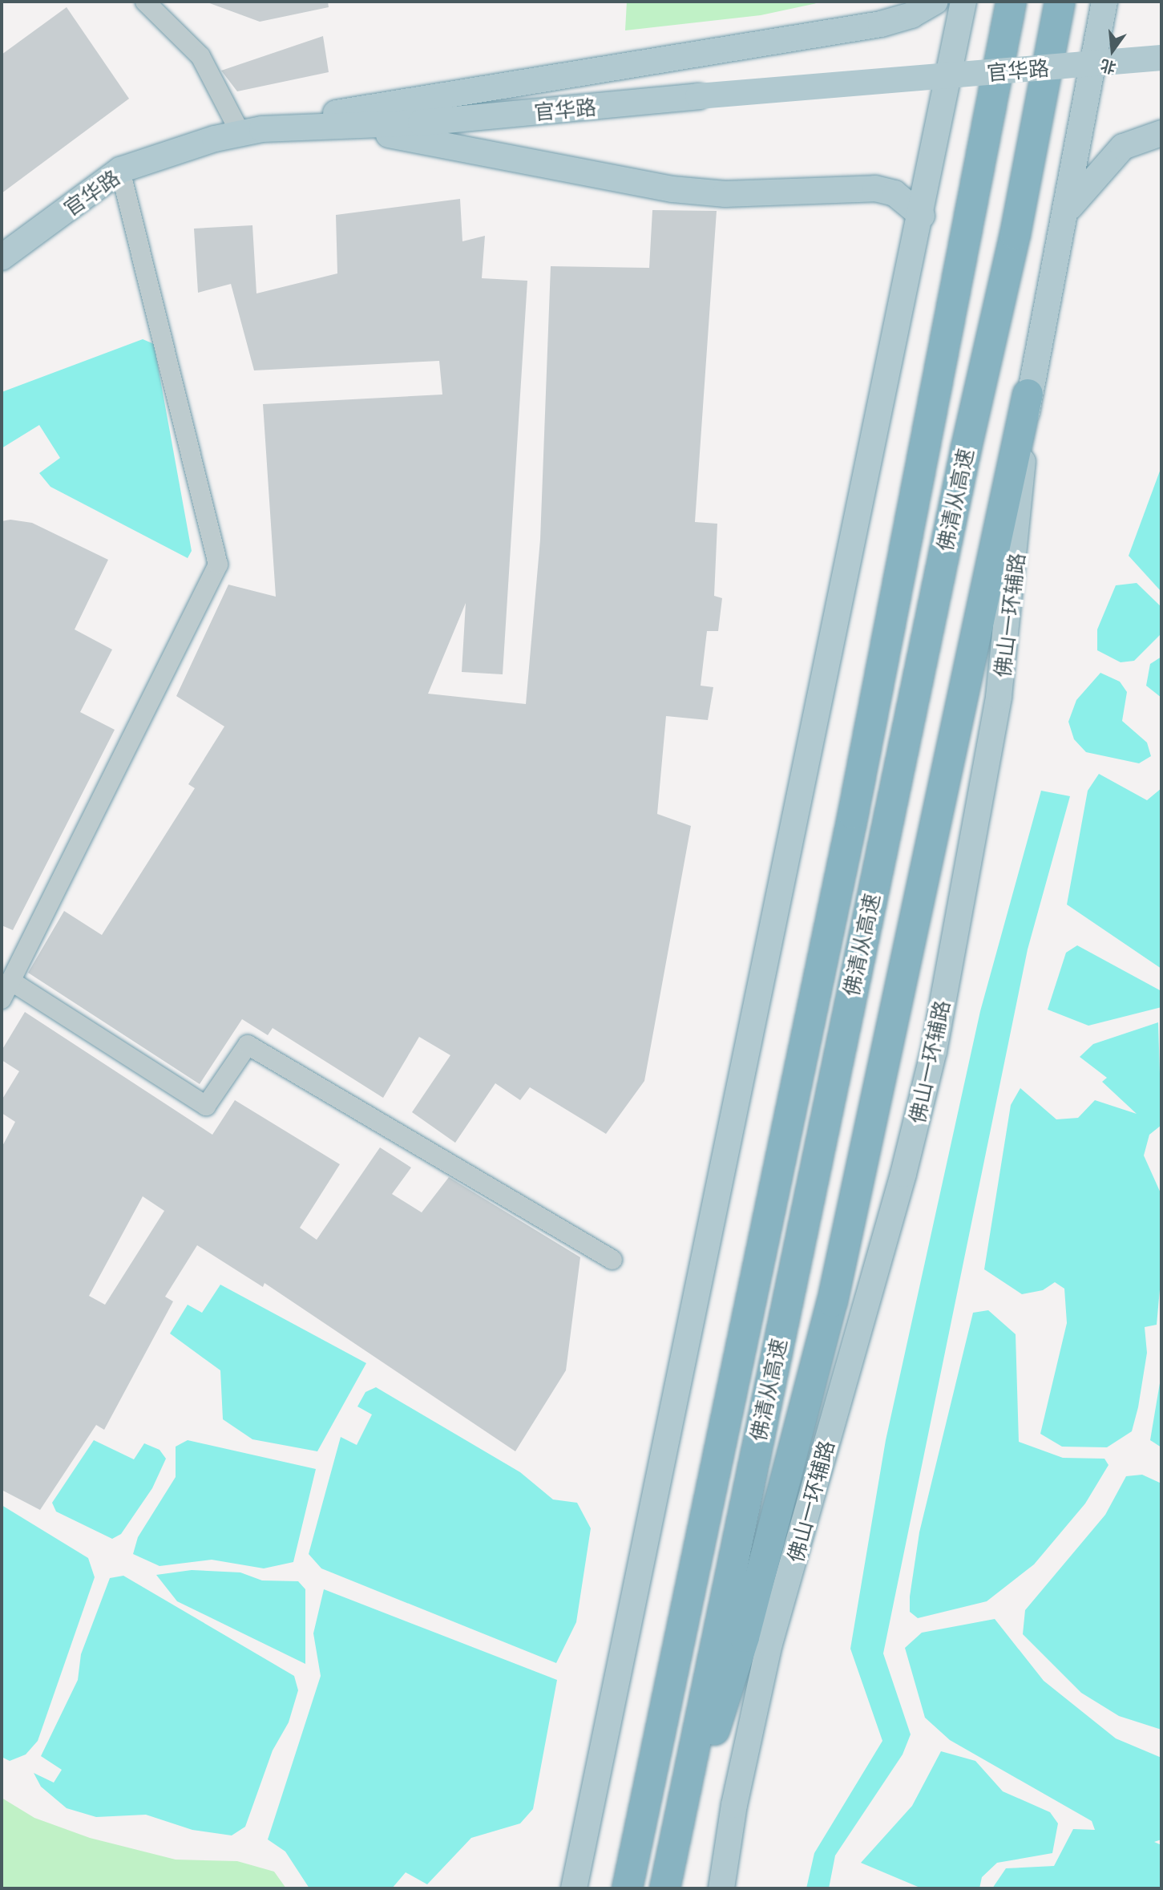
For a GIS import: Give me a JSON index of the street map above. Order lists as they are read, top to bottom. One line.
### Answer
{"streets":{"highway":["佛清从高速"],"main road":["官华路","佛山一环辅路"]},"north":"bottom"}
